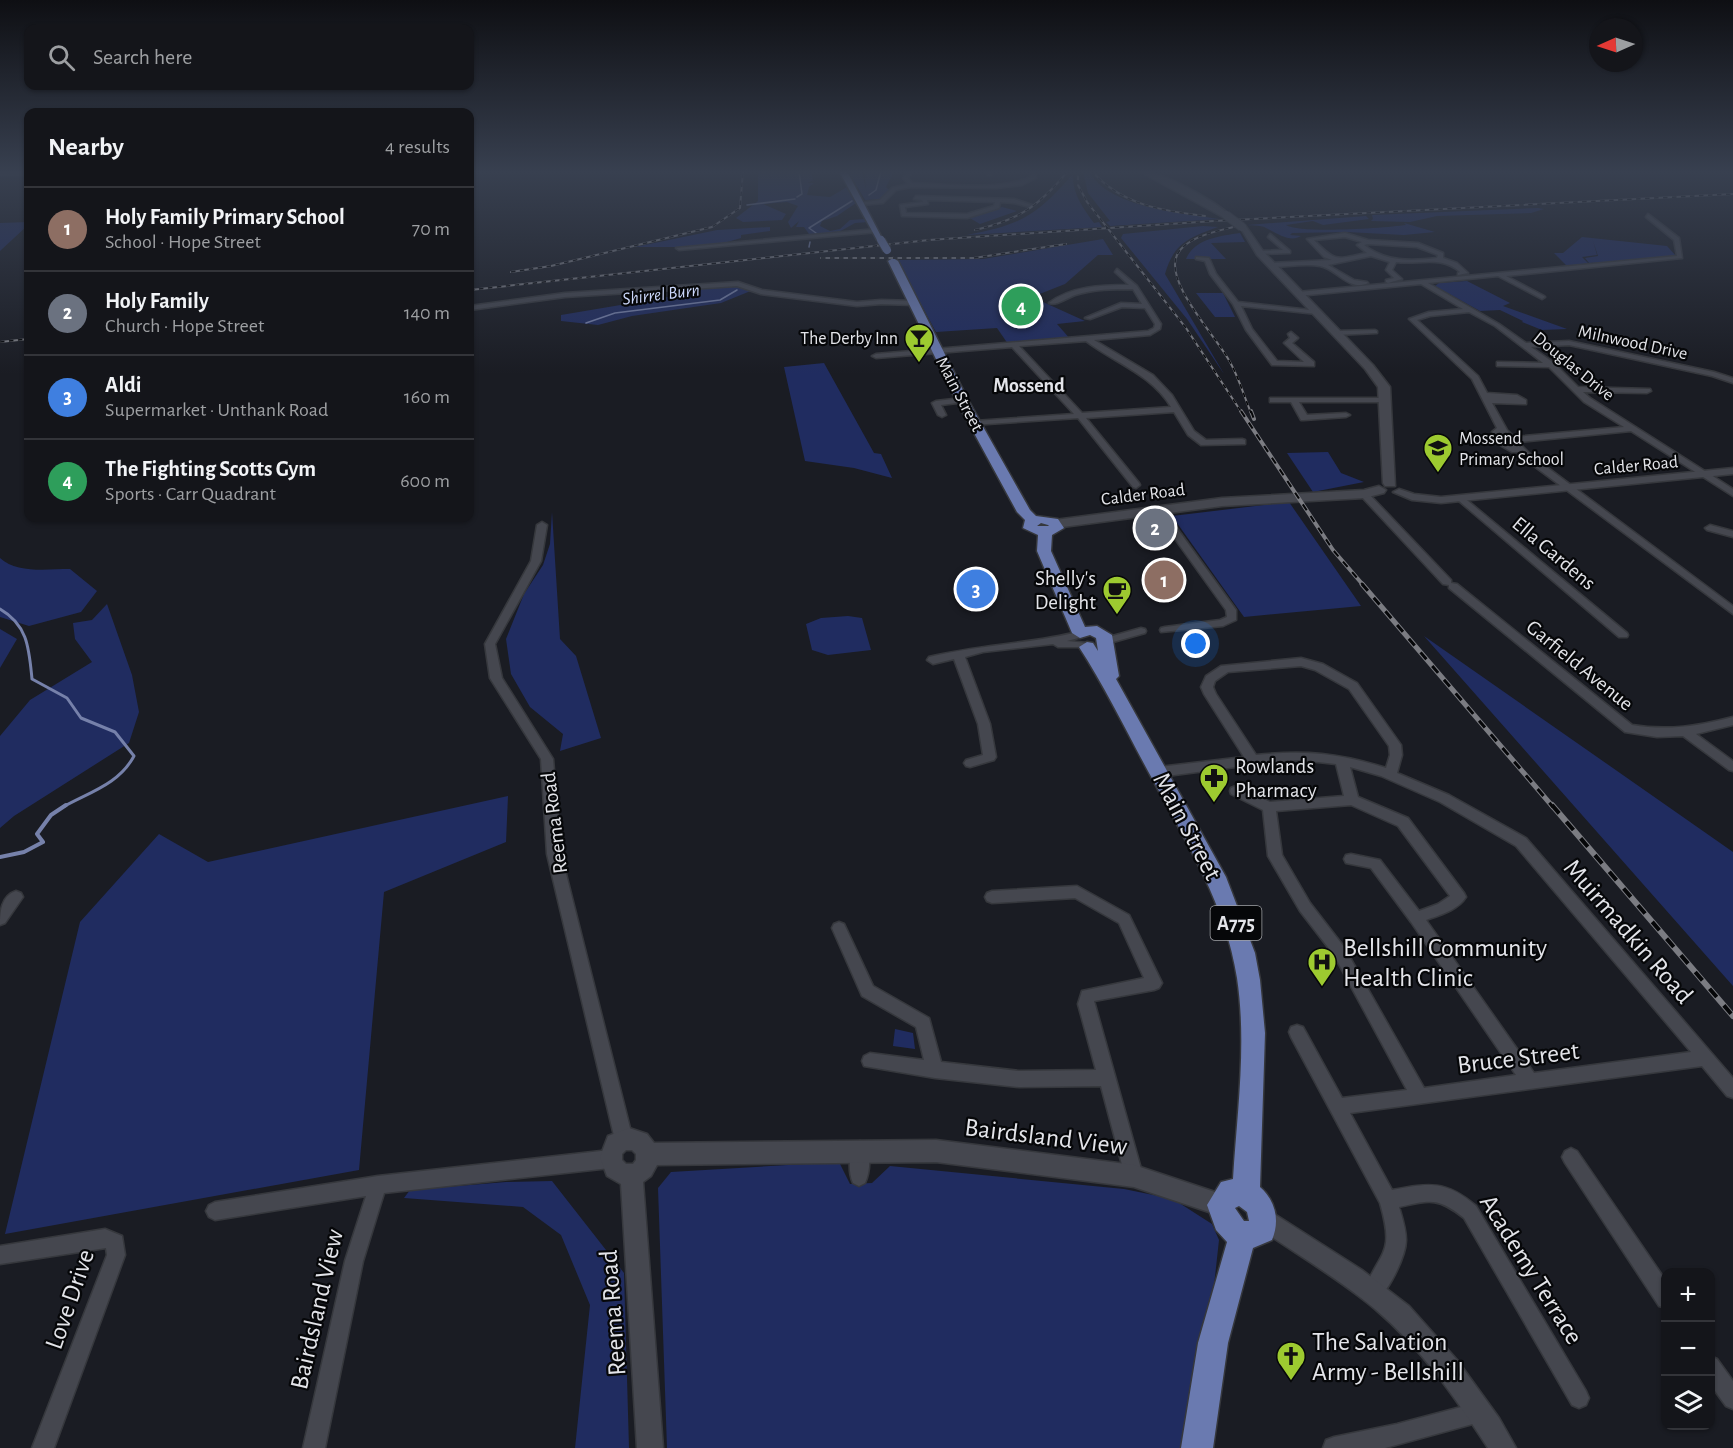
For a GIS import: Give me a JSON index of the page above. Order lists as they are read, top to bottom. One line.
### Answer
{"streets":{"main road":["Main Street","Calder Road","A775"],"street":["Milnwood Drive","Douglas Drive","Ella Gardens","Garfield Avenue","Reema Road","Muirmadkin Road","Bruce Street","Bairdsland View","Academy Terrace","Love Drive"]},"crossings":[["Milnwood Drive","Douglas Drive"],["Douglas Drive","Calder Road"],["Main Street","Calder Road"],["Main Street","Muirmadkin Road"],["Main Street","Bairdsland View"],["Calder Road","Ella Gardens"],["Calder Road","Garfield Avenue"],["Reema Road","Bairdsland View"],["Muirmadkin Road","Bruce Street"]],"districts":["Mossend"],"water":["Shirrel Burn"],"places":{"bar":["The Derby Inn"],"school or university":["Mossend Primary School"],"cafe":["Shelly's Delight"],"pharmacy":["Rowlands Pharmacy"],"hospital":["Bellshill Community Health Clinic"],"church":["The Salvation Army - Bellshill"]},"north":"left","page":{"search":"Search here","heading":["Nearby","4 results"],"list":[{"mark":"1","name":"Holy Family Primary School","note":"School · Hope Street","value":"70 m"},{"mark":"2","name":"Holy Family","note":"Church · Hope Street","value":"140 m"},{"mark":"3","name":"Aldi","note":"Supermarket · Unthank Road","value":"160 m"},{"mark":"4","name":"The Fighting Scotts Gym","note":"Sports · Carr Quadrant","value":"600 m"}],"pins":["4","2","1","3"],"map_buttons":["+","−"]}}
